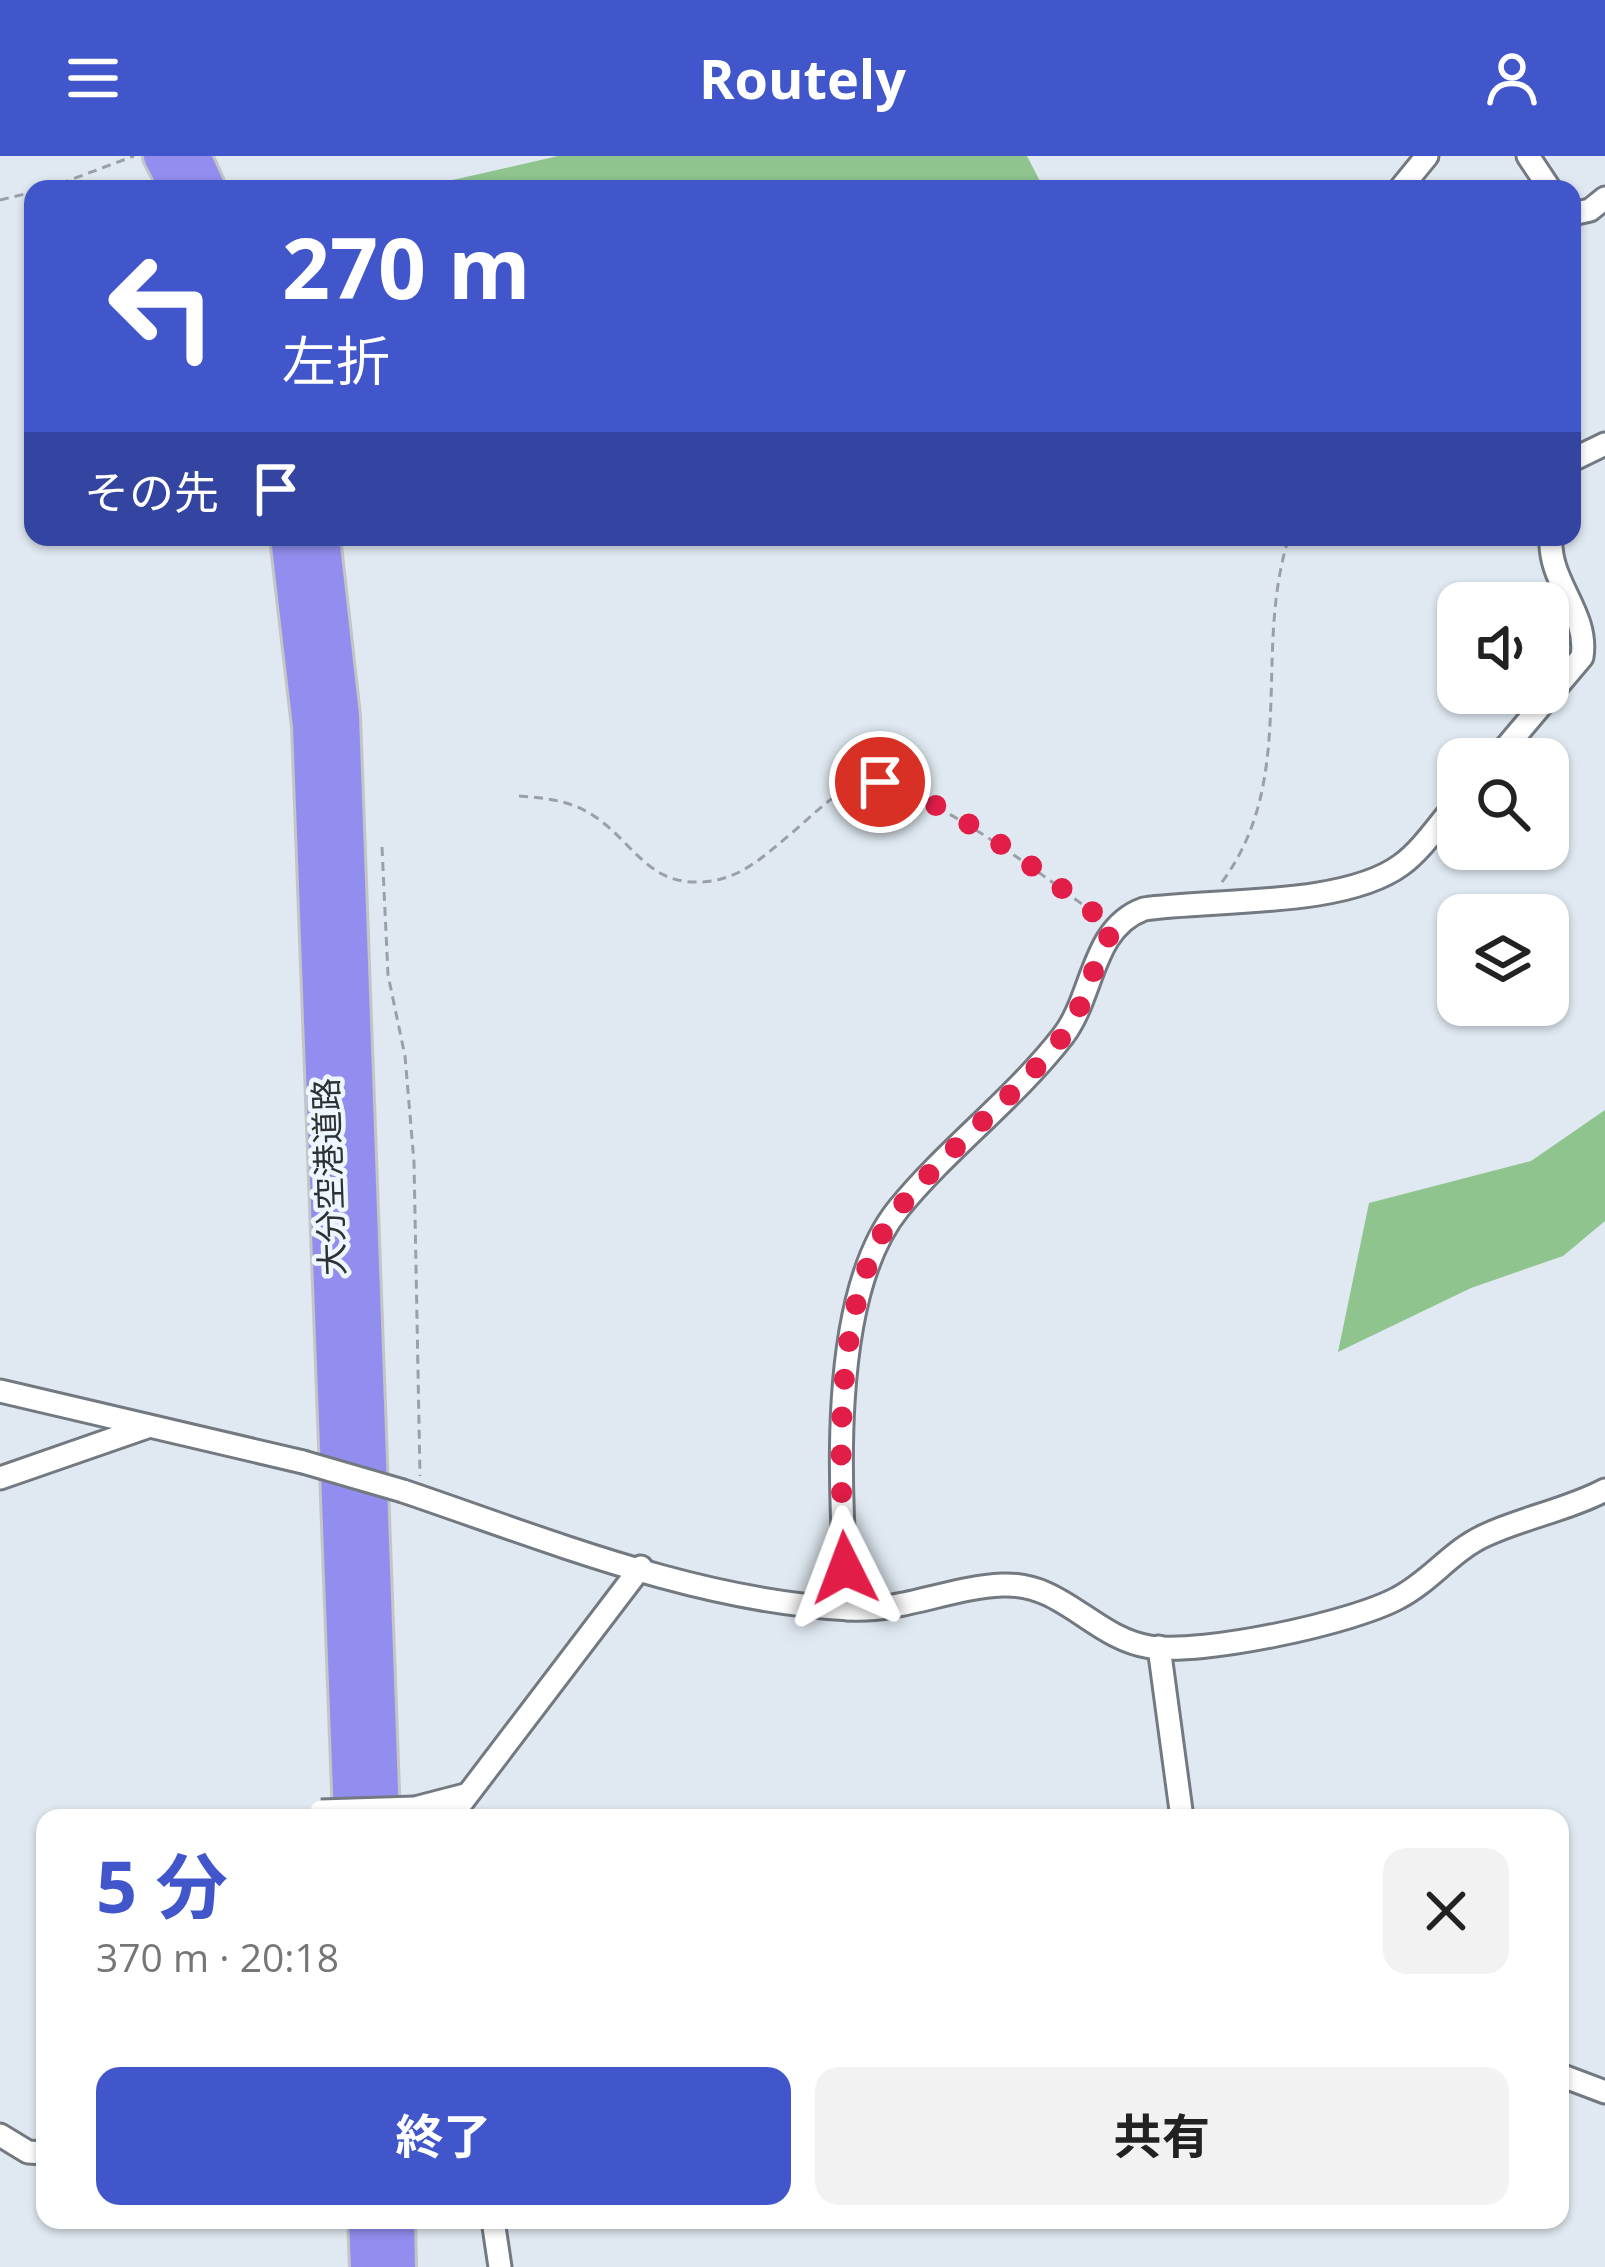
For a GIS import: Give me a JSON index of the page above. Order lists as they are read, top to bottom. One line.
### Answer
{"streets":{"highway":["大分空港道路"]},"page":{"header":"Routely","turn":["270 m","左折"],"then":"その先","heading":["5 分","370 m · 20:18"],"buttons":["終了","共有"]}}
